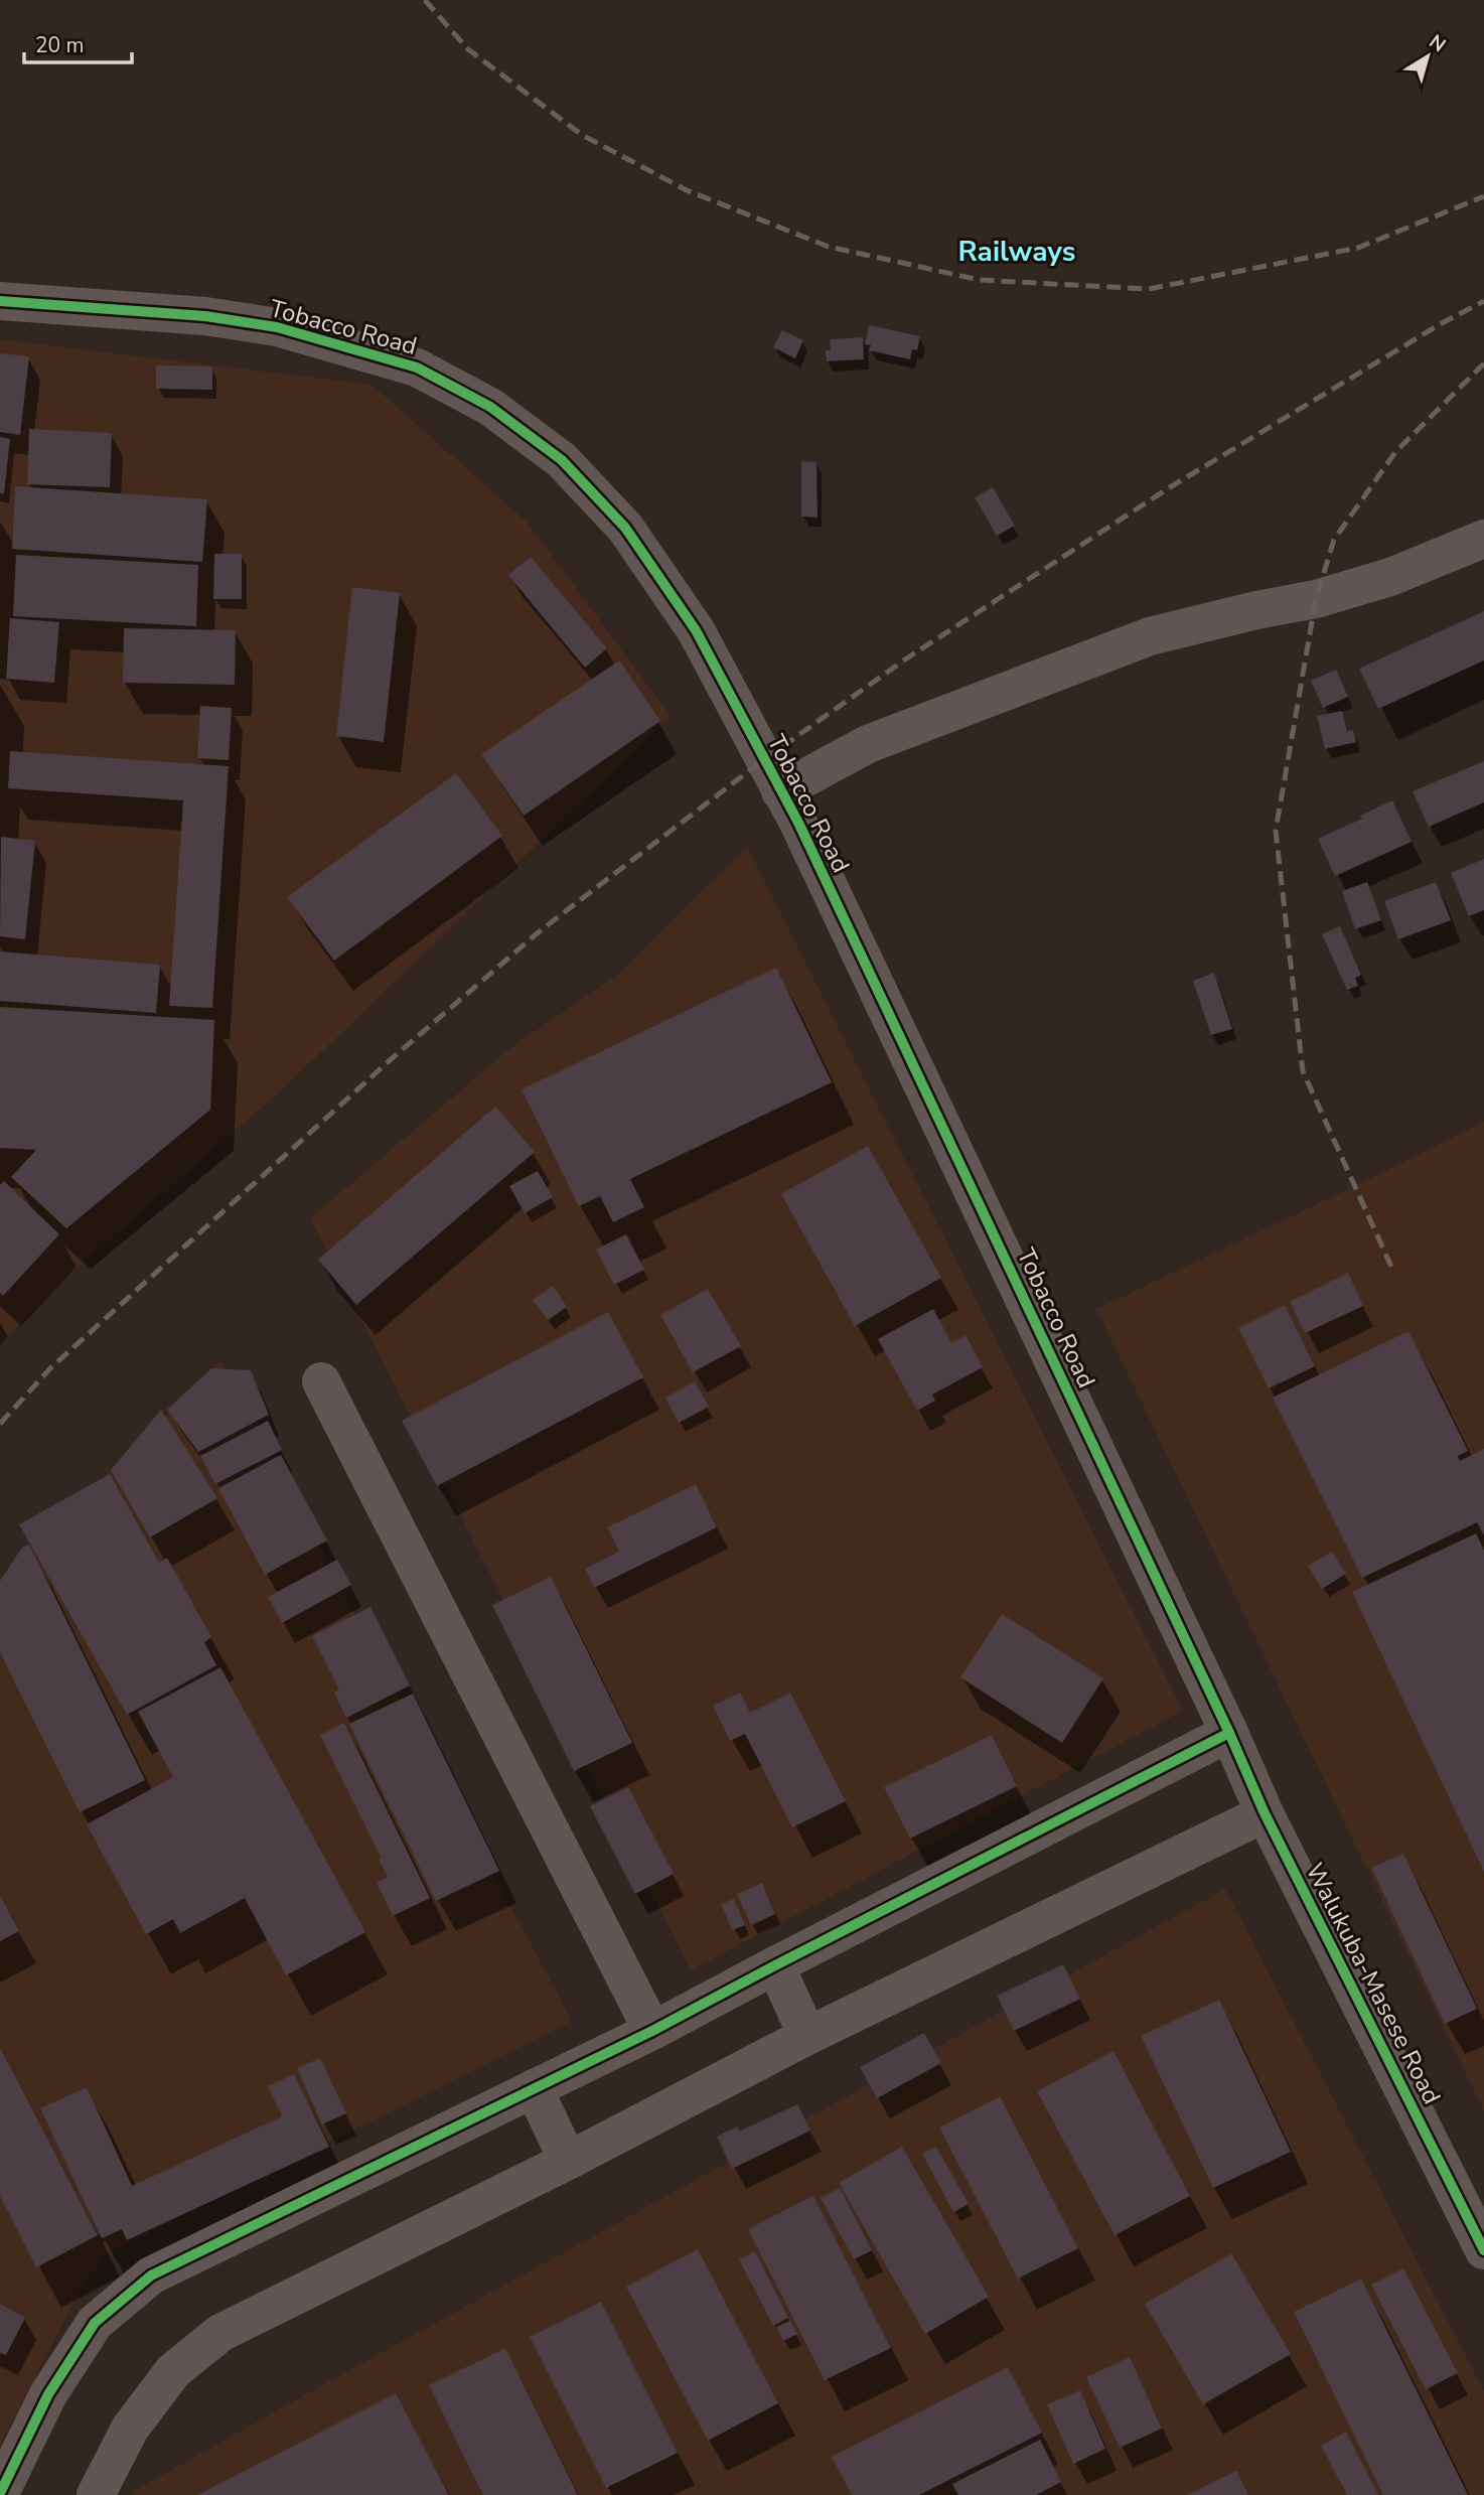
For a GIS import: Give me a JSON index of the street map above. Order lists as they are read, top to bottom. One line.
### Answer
{"streets":{"street":["Tobacco Road","Walukuba-Masese Road"]},"crossings":[["Tobacco Road","Walukuba-Masese Road"]],"districts":["Railways"],"scale_bar":"20 m","north":"top right"}
